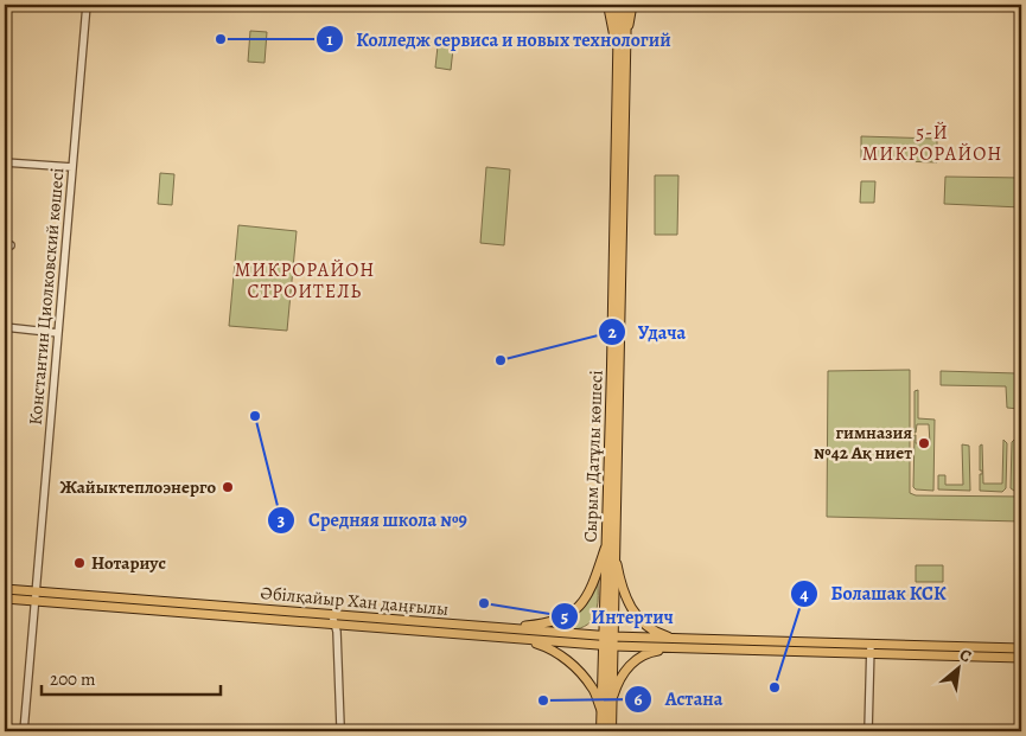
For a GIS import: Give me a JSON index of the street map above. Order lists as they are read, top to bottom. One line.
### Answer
{"streets":{"highway":["Сырым Датұлы көшесі"],"main road":["Әбілқайыр Хан даңғылы"],"street":["Константин Циолковский көшесі"]},"crossings":[["Константин Циолковский көшесі","Әбілқайыр Хан даңғылы"],["Сырым Датұлы көшесі","Әбілқайыр Хан даңғылы"]],"districts":["5-Й МИКРОРАЙОН","МИКРОРАЙОН СТРОИТЕЛЬ"],"places":["Колледж сервиса и новых технологий","Удача","Средняя школа №9","гимназия №42 Ақ ниет","Жайыктеплоэнерго","Нотариус","Интертич","Болашак КСК","Астана"],"scale_bar":"200 m","north":"top right"}
